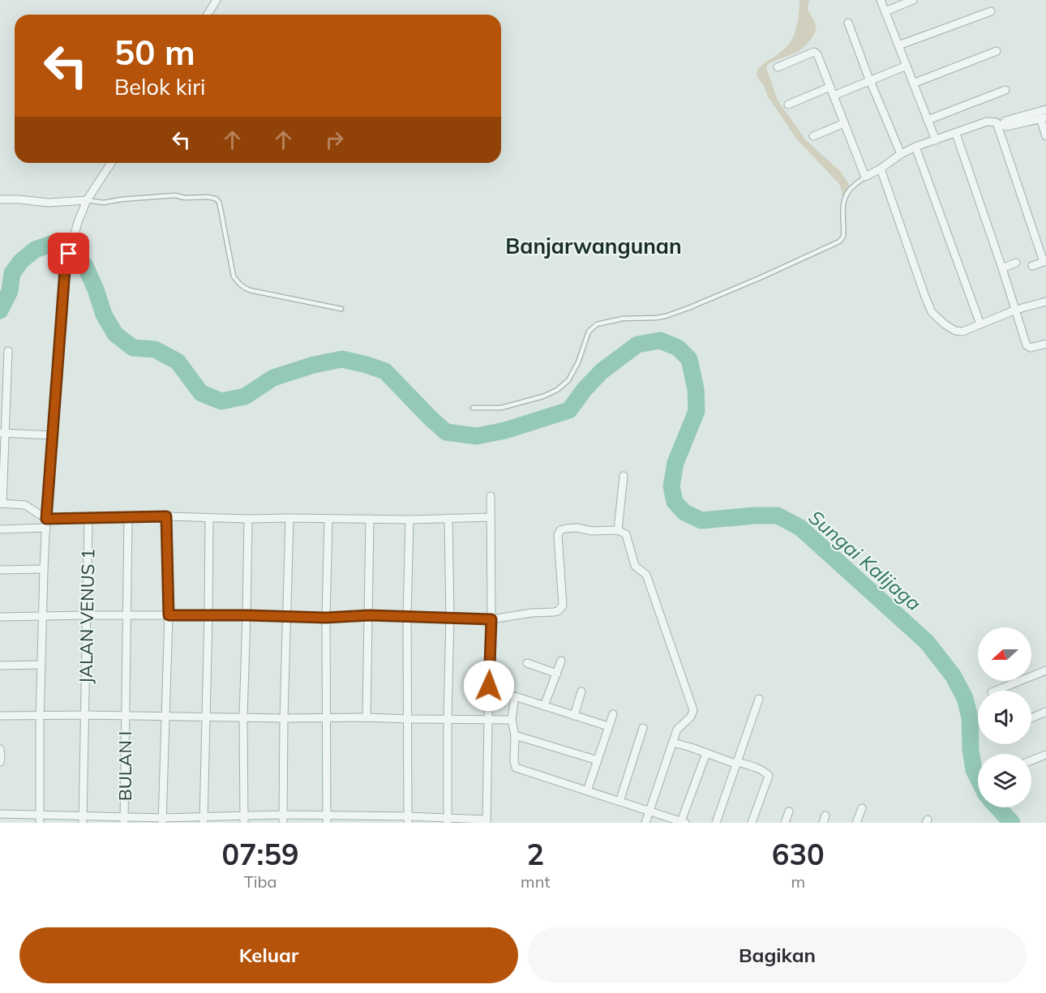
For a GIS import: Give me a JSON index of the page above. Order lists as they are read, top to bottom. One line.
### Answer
{"streets":{"street":["JALAN VENUS 1","BULAN I"]},"districts":["Banjarwangunan"],"water":["Sungai Kalijaga"],"north":"left","page":{"turn":["50 m","Belok kiri"],"eta":["07:59","Tiba","2","mnt","630","m"],"buttons":["Keluar","Bagikan"]}}
